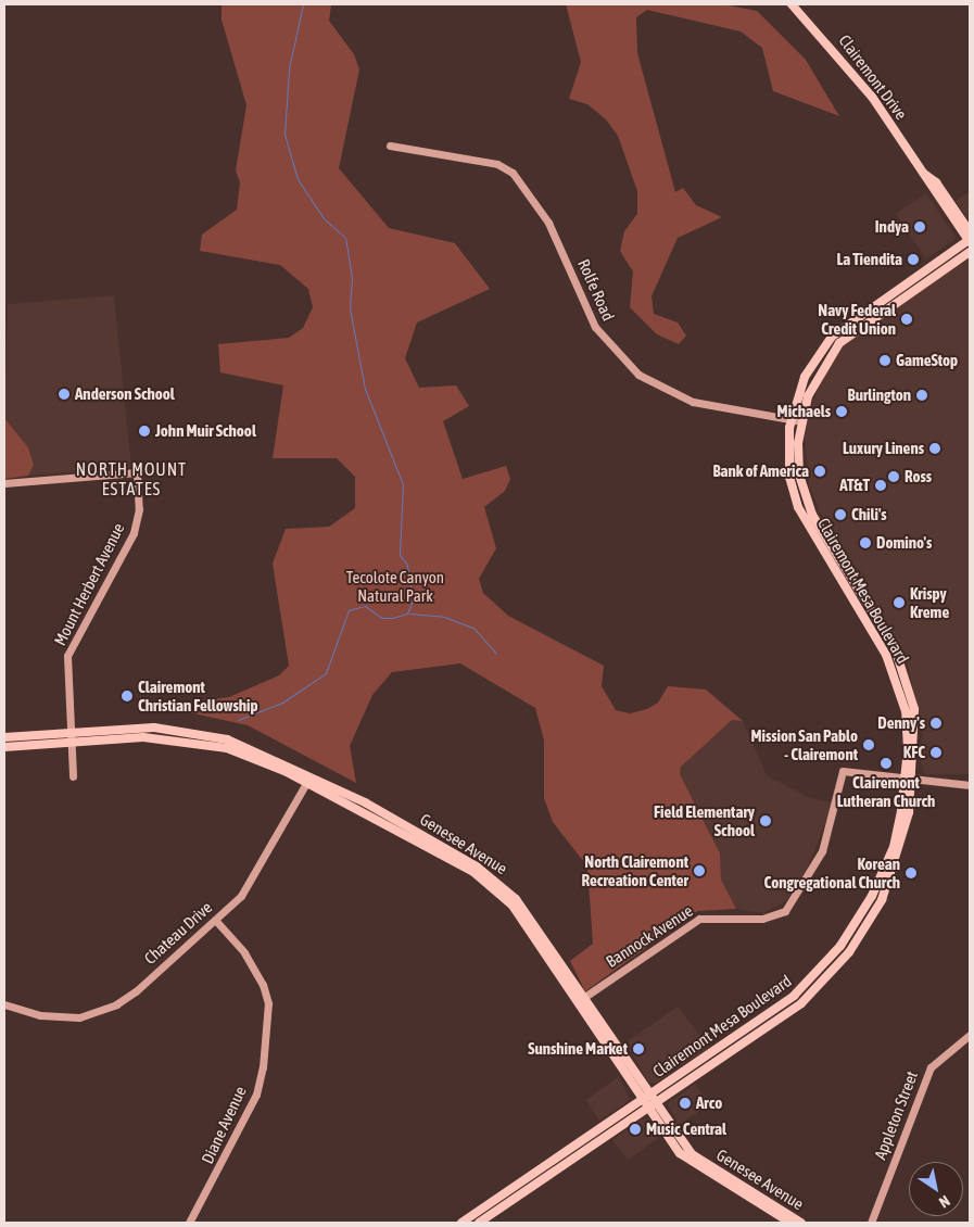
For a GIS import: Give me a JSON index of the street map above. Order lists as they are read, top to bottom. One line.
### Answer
{"streets":{"main road":["Clairemont Drive","Clairemont Mesa Boulevard","Genesee Avenue"],"street":["Rolfe Road","Mount Herbert Avenue","Chateau Drive","Bannock Avenue","Appleton Street","Diane Avenue"]},"crossings":[["Clairemont Drive","Clairemont Mesa Boulevard"],["Rolfe Road","Clairemont Mesa Boulevard"],["Mount Herbert Avenue","Genesee Avenue"],["Clairemont Mesa Boulevard","Genesee Avenue"],["Clairemont Mesa Boulevard","Bannock Avenue"],["Genesee Avenue","Chateau Drive"],["Genesee Avenue","Bannock Avenue"],["Chateau Drive","Diane Avenue"]],"districts":["NORTH MOUNT ESTATES"],"parks":["Tecolote Canyon Natural Park"],"places":["Indya","La Tiendita","Navy Federal Credit Union","GameStop","Anderson School","Burlington","Michaels","John Muir School","Luxury Linens","Bank of America","Ross","AT&T","Chili's","Domino's","Krispy Kreme","Clairemont Christian Fellowship","Denny's","Mission San Pablo - Clairemont","KFC","Clairemont Lutheran Church","Field Elementary School","North Clairemont Recreation Center","Korean Congregational Church","Sunshine Market","Arco","Music Central"],"north":"bottom right"}
